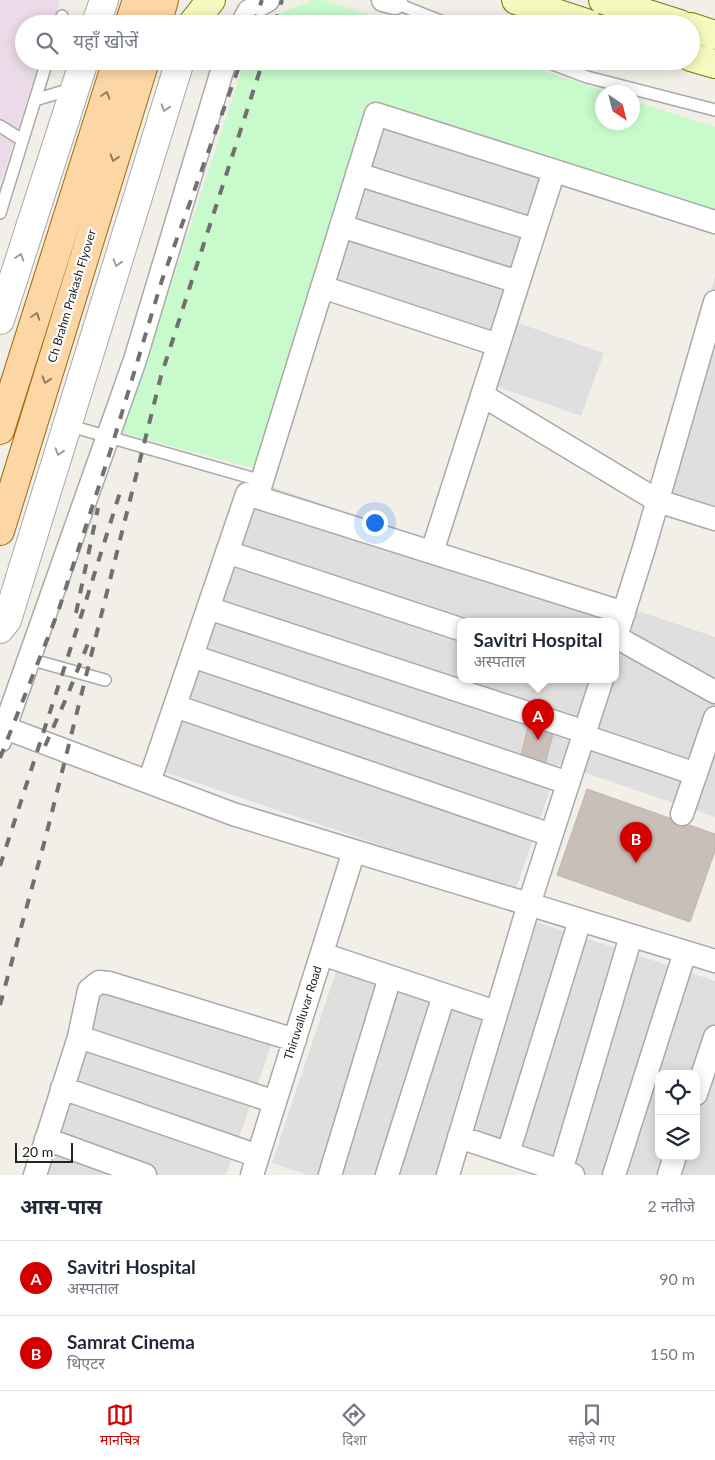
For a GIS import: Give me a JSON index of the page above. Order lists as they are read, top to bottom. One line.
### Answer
{"streets":{"main road":["Ch Brahm Prakash Flyover"],"street":["Thiruvalluvar Road"]},"scale_bar":"20 m","north":"bottom right","page":{"search":"यहाँ खोजें","popup":["Savitri Hospital","अस्पताल"],"pins":["A","B"],"scale":"20 m","heading":["आस-पास","2 नतीजे"],"list":[{"mark":"A","name":"Savitri Hospital","note":"अस्पताल","value":"90 m"},{"mark":"B","name":"Samrat Cinema","note":"थिएटर","value":"150 m"}],"nav":["मानचित्र","दिशा","सहेजे गए"]}}
